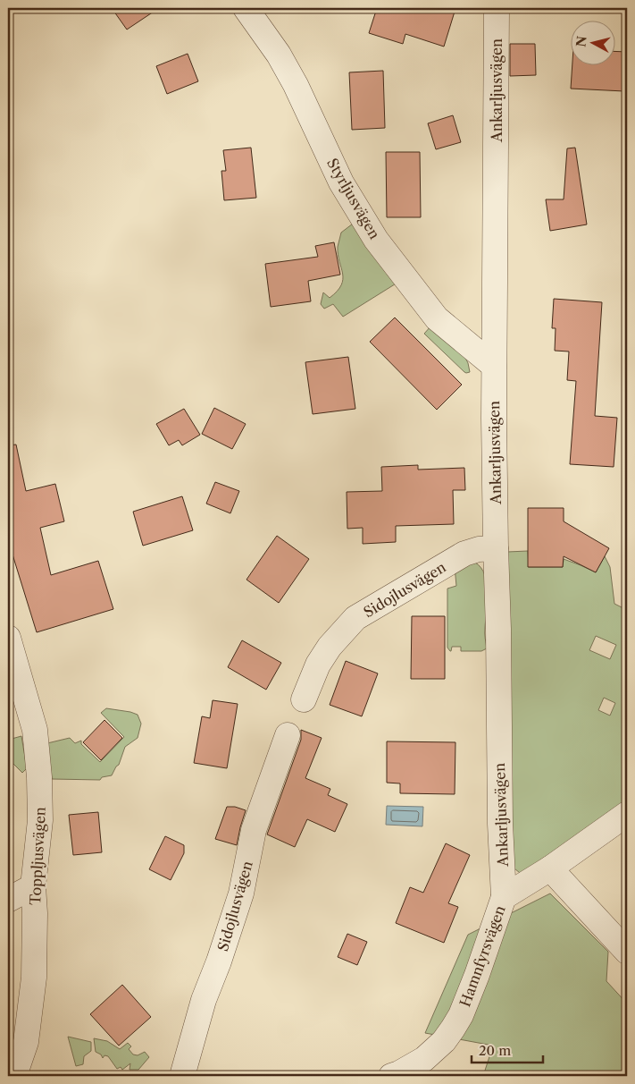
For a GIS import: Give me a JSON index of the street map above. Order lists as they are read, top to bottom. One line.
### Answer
{"streets":{"street":["Ankarljusvägen","Styrljusvägen","Sidojlusvägen","Toppljusvägen","Hamnfyrsvägen"]},"crossings":[["Ankarljusvägen","Styrljusvägen"],["Ankarljusvägen","Sidojlusvägen"],["Ankarljusvägen","Hamnfyrsvägen"]],"scale_bar":"20 m","north":"left"}
